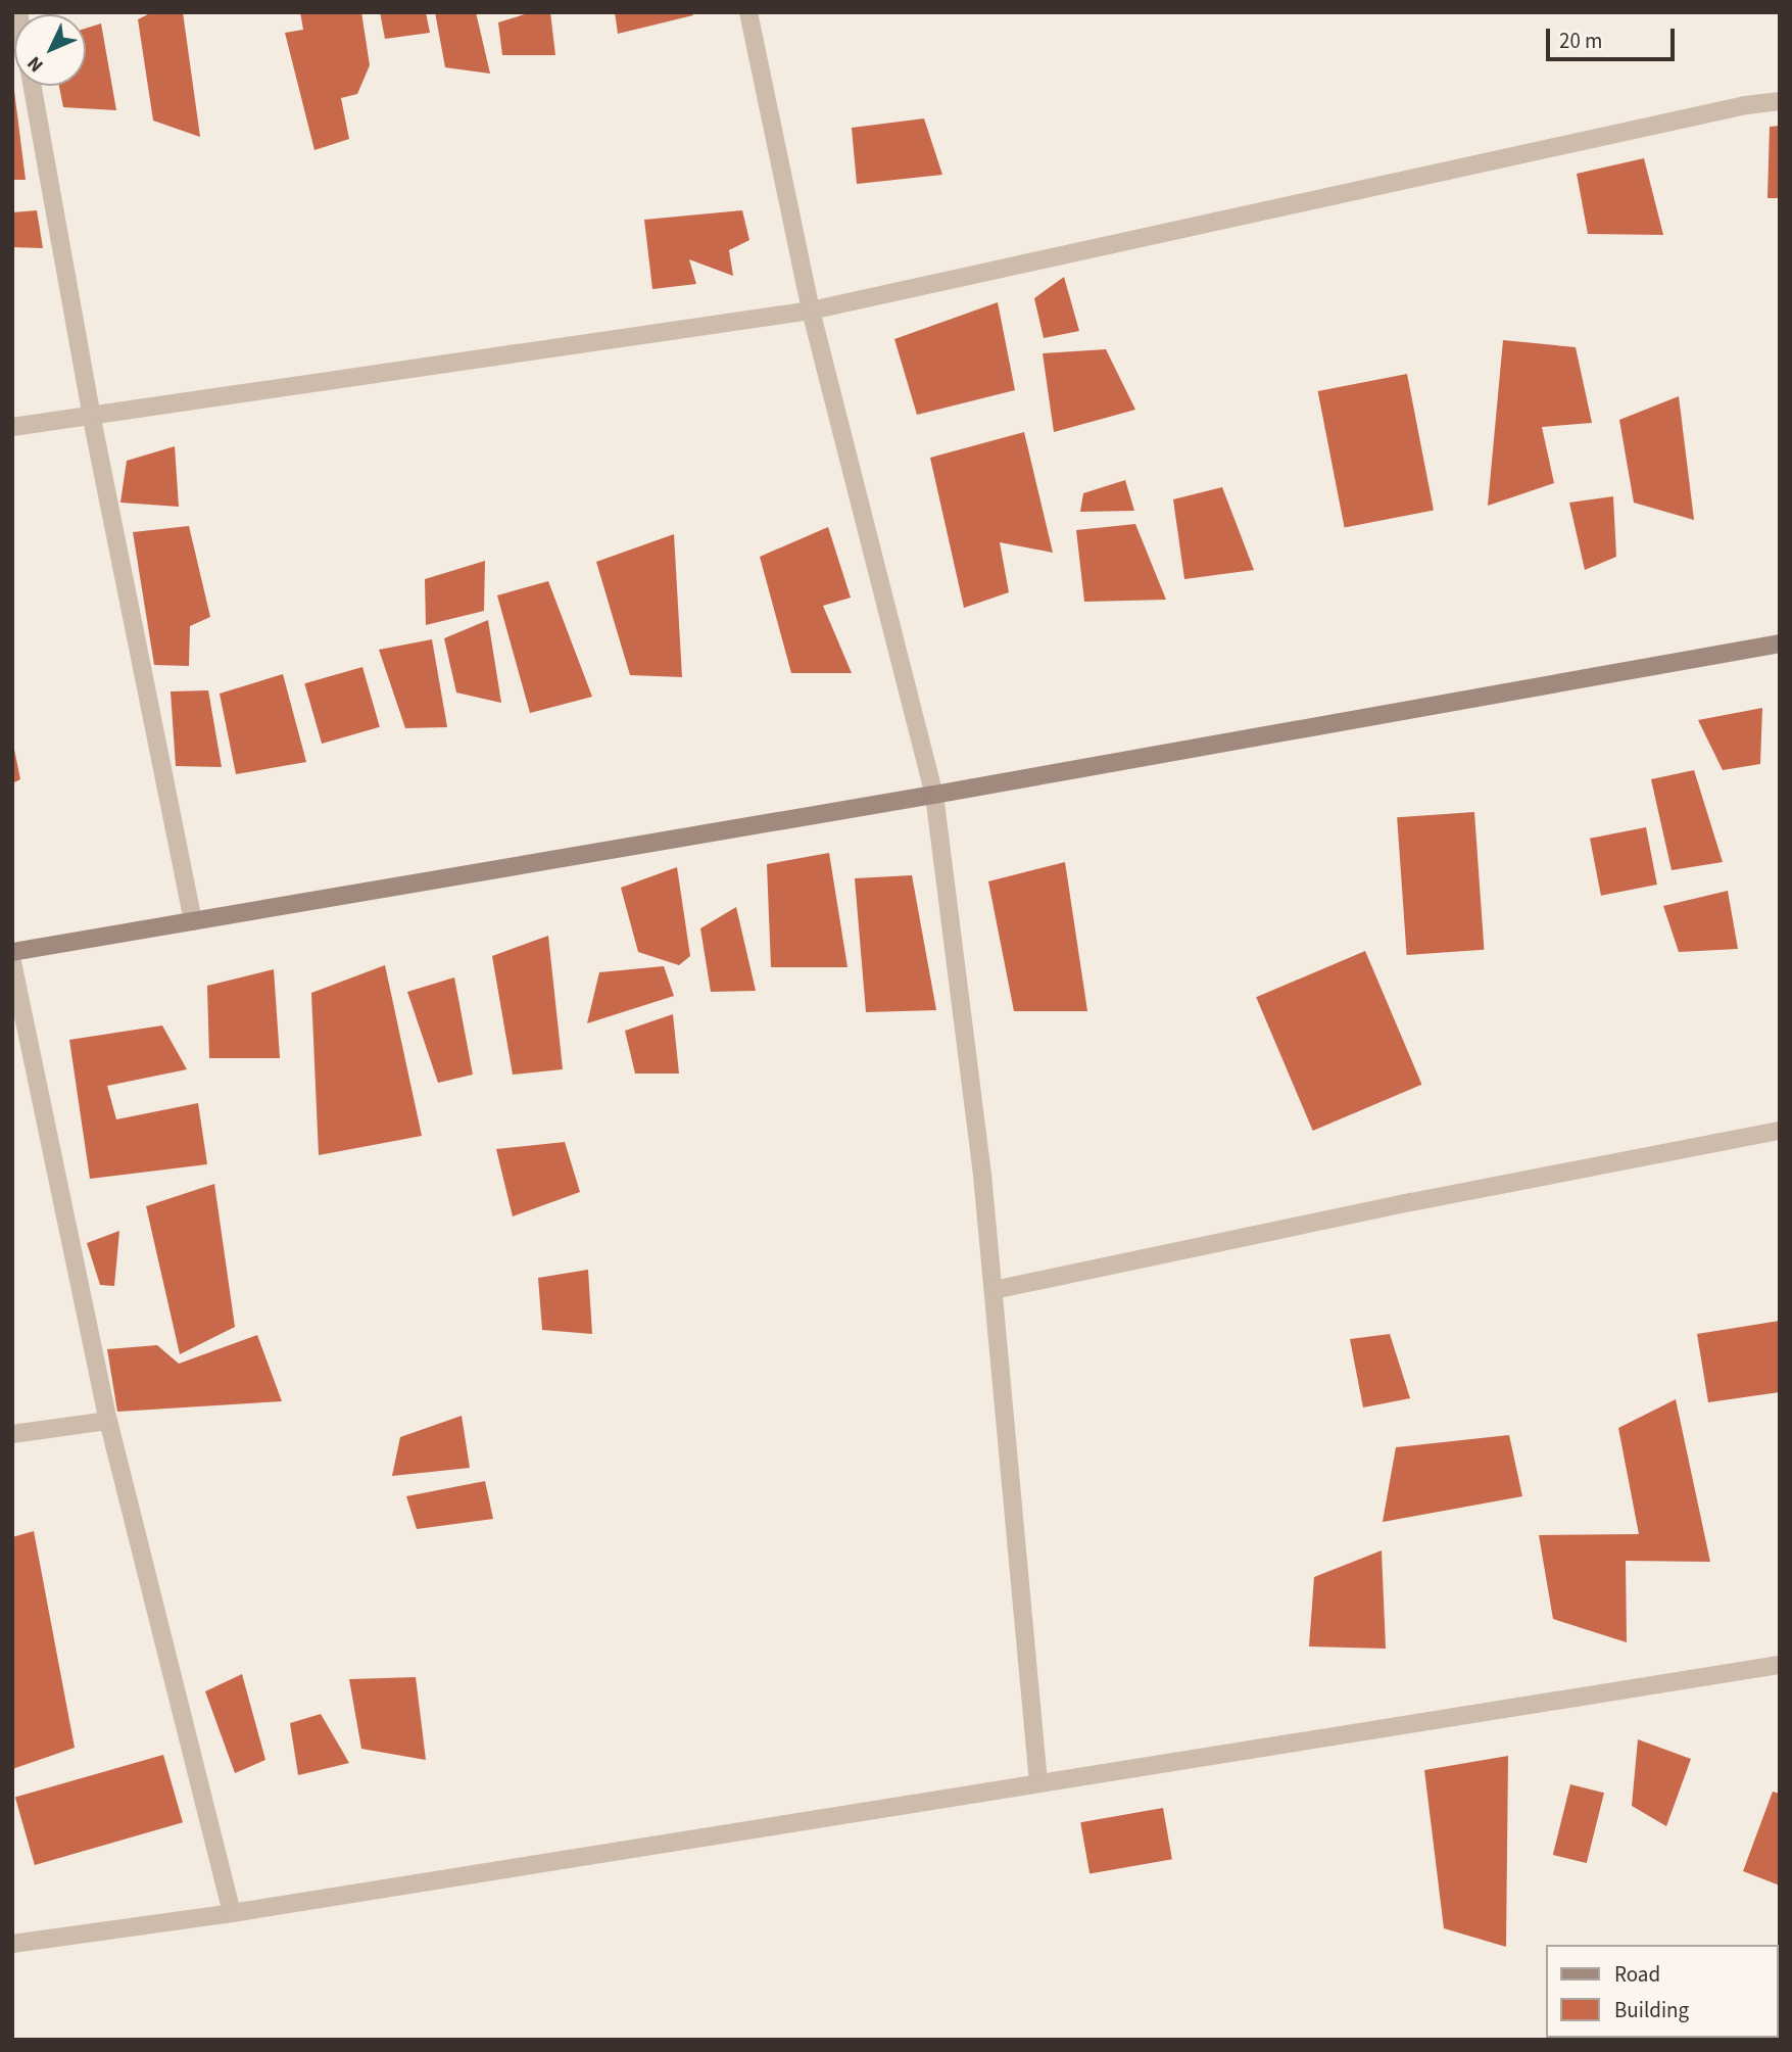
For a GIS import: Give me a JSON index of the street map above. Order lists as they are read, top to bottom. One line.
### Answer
{"legend":["Road","Building"],"scale_bar":"20 m","north":"bottom left"}
